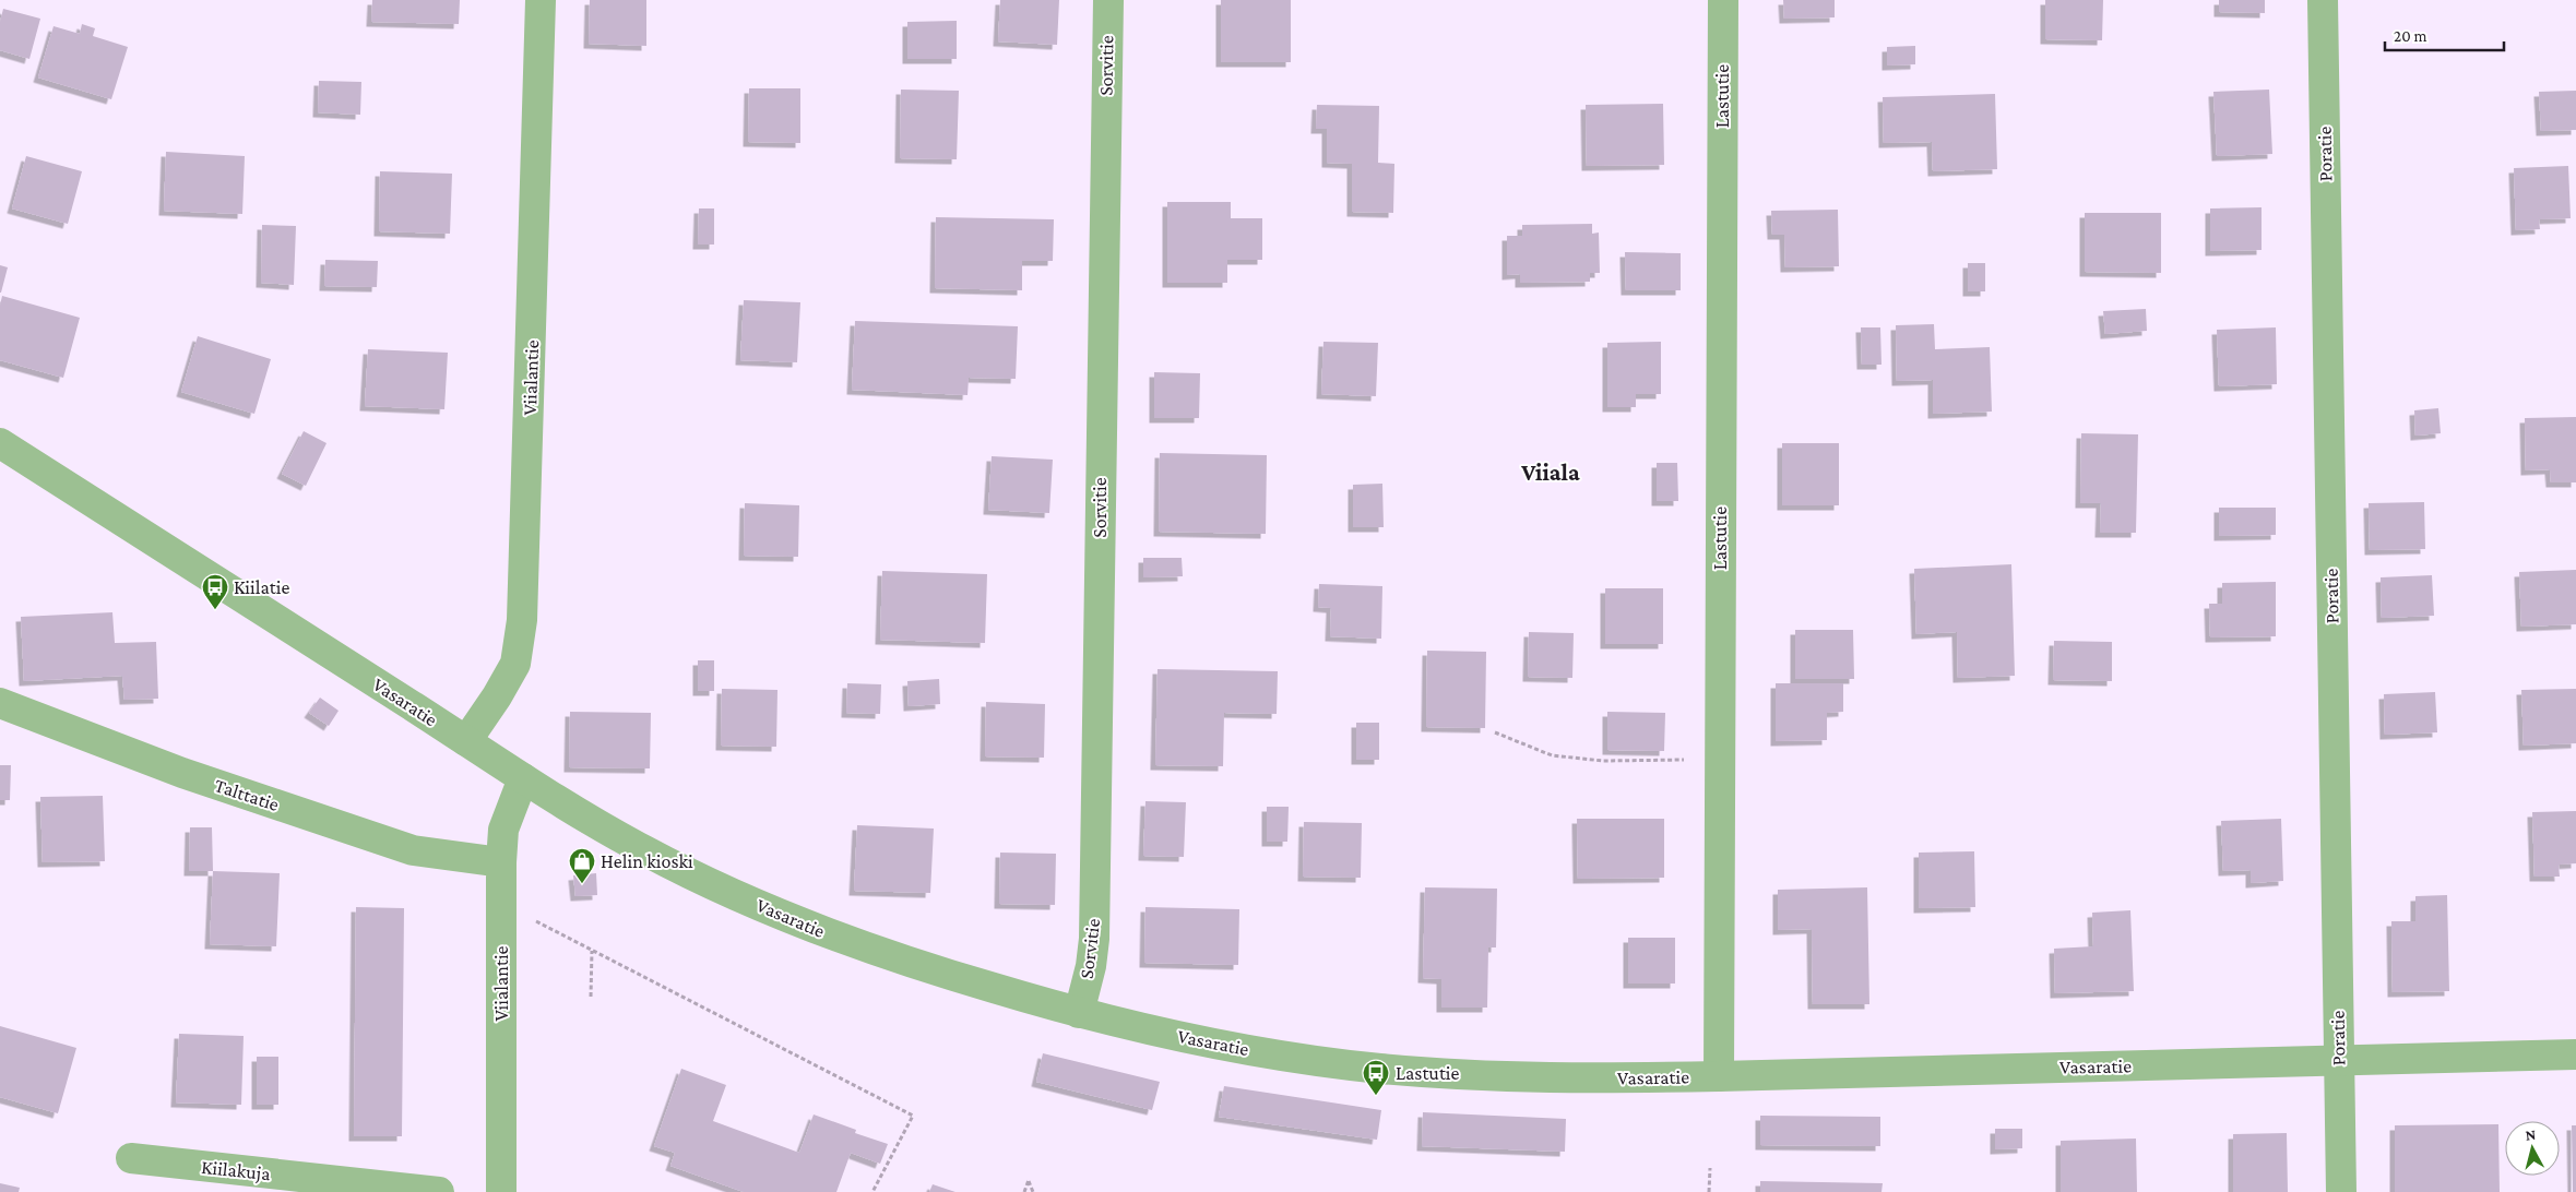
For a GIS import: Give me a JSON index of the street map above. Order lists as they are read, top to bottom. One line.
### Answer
{"streets":{"street":["Sorvitie","Lastutie","Poratie","Viialantie","Vasaratie","Talttatie","Kiilakuja"]},"crossings":[["Sorvitie","Vasaratie"],["Lastutie","Vasaratie"],["Poratie","Vasaratie"],["Viialantie","Vasaratie"],["Viialantie","Talttatie"]],"districts":["Viiala"],"places":{"bus stop":["Kiilatie","Lastutie"],"shop":["Helin kioski"]},"scale_bar":"20 m","north":"top"}
